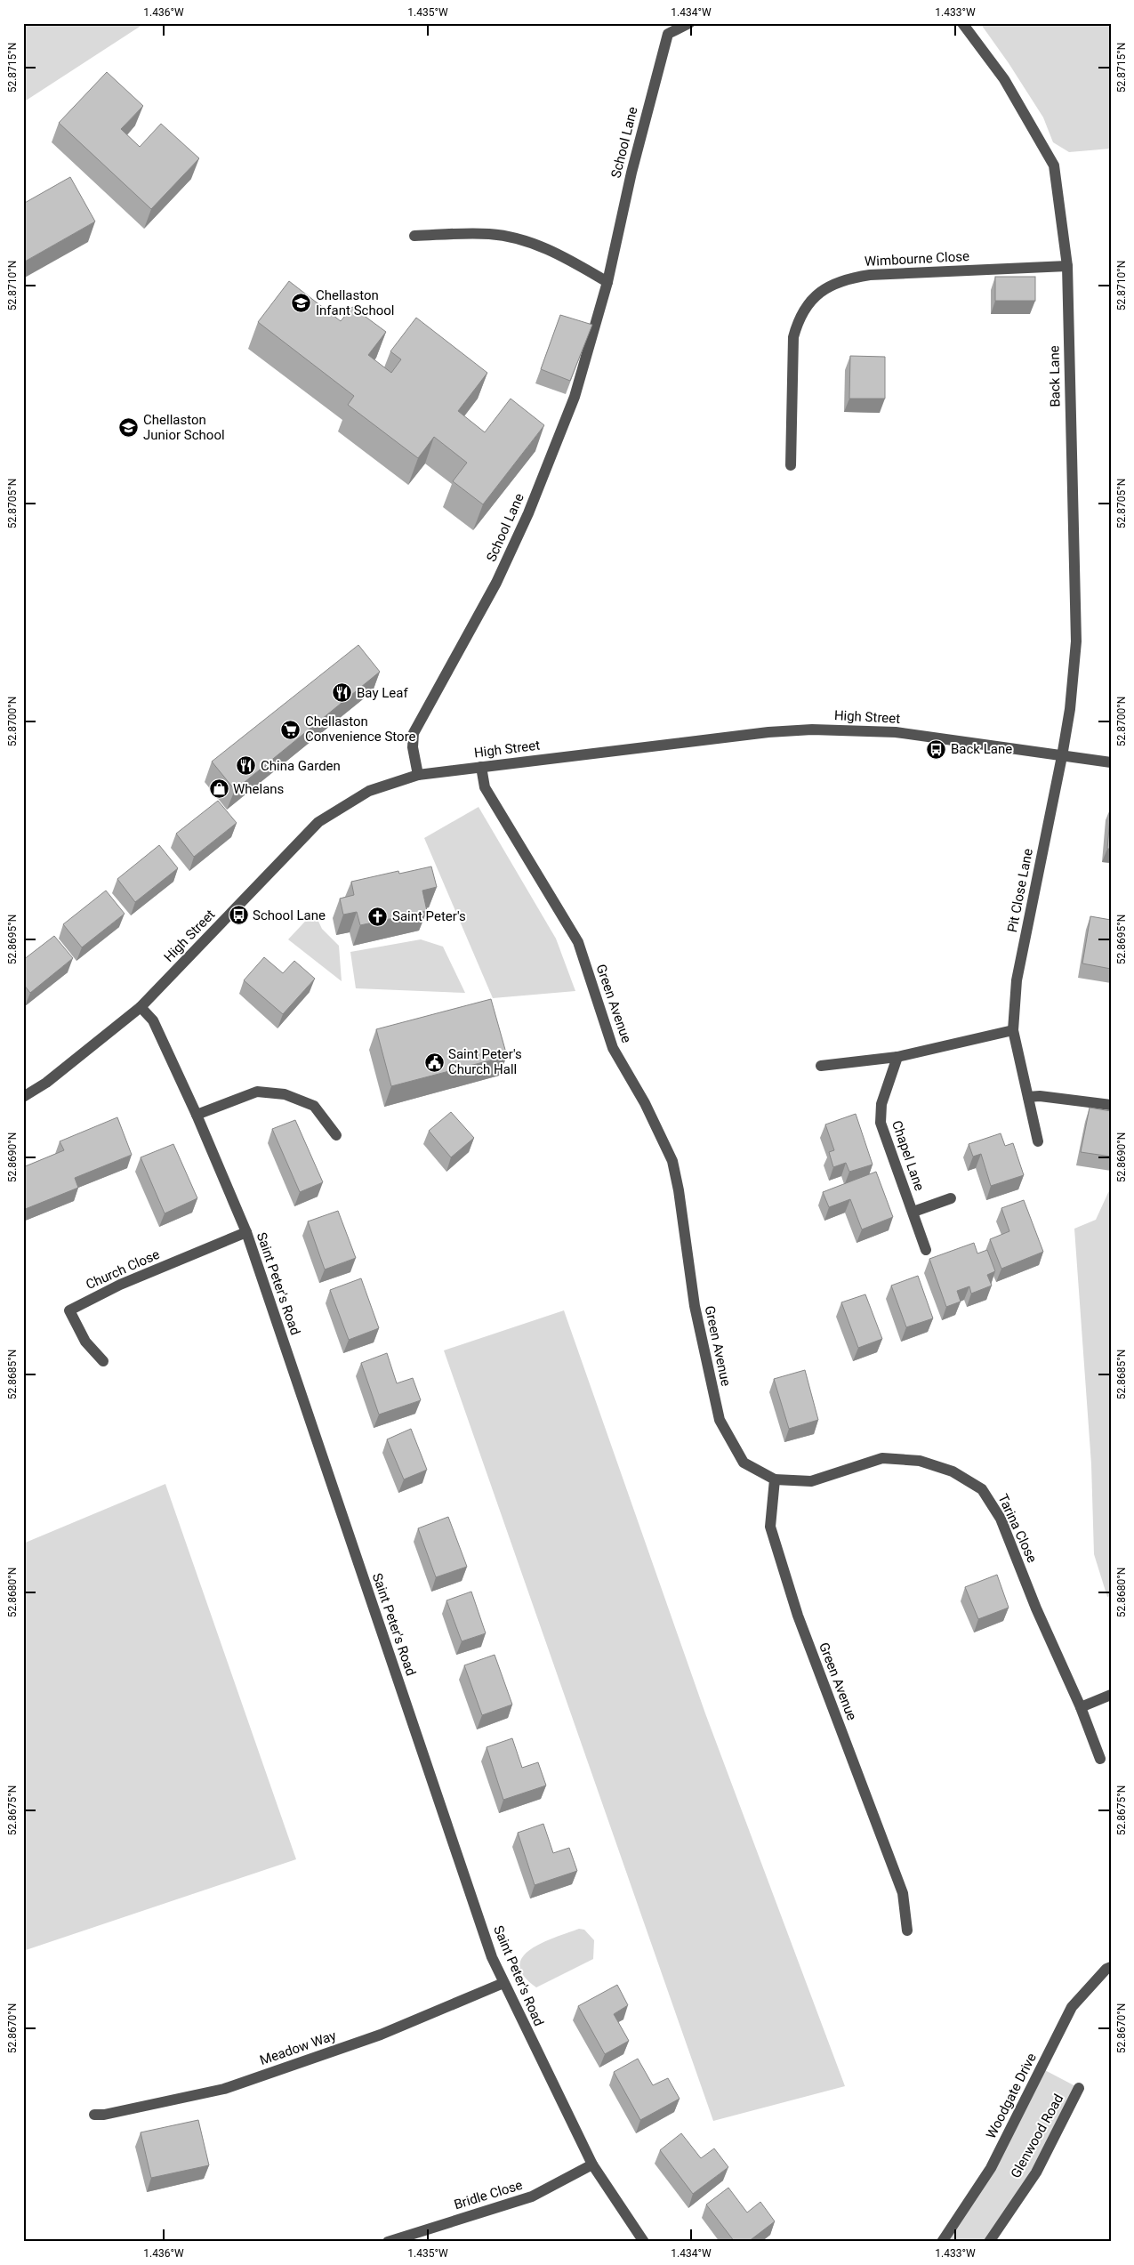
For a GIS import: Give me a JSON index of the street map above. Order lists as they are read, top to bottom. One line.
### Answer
{"streets":{"street":["School Lane","Wimbourne Close","Back Lane","High Street","Pit Close Lane","Green Avenue","Chapel Lane","Church Close","Saint Peter's Road","Tarina Close","Meadow Way","Woodgate Drive","Glenwood Road","Bridle Close"]},"crossings":[["School Lane","High Street"],["Wimbourne Close","Back Lane"],["Back Lane","High Street"],["Back Lane","Pit Close Lane"],["High Street","Pit Close Lane"],["High Street","Green Avenue"],["High Street","Saint Peter's Road"],["Green Avenue","Tarina Close"],["Church Close","Saint Peter's Road"],["Saint Peter's Road","Meadow Way"],["Saint Peter's Road","Bridle Close"]],"places":{"school or university":["Chellaston Infant School","Chellaston Junior School"],"restaurant":["Bay Leaf","China Garden"],"supermarket":["Chellaston Convenience Store"],"bus stop":["Back Lane","School Lane"],"shop":["Whelans"],"church":["Saint Peter's"],"public building":["Saint Peter's Church Hall"]},"coordinates":["1.436°W","1.435°W","1.434°W","1.433°W","52.8715°N","52.8710°N","52.8705°N","52.8700°N","52.8695°N","52.8690°N","52.8685°N","52.8680°N","52.8675°N","52.8670°N"]}
